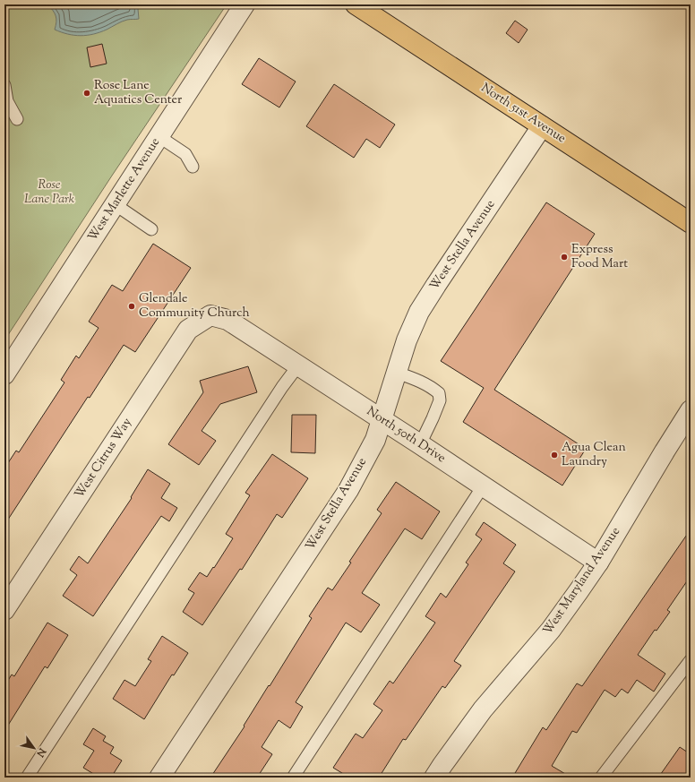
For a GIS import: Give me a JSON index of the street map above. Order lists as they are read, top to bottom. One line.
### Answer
{"streets":{"main road":["North 51st Avenue"],"street":["West Marlette Avenue","West Stella Avenue","North 50th Drive","West Citrus Way","West Maryland Avenue"]},"crossings":[["North 51st Avenue","West Stella Avenue"],["West Stella Avenue","North 50th Drive"],["North 50th Drive","West Citrus Way"],["North 50th Drive","West Maryland Avenue"]],"parks":["Rose Lane Park"],"places":["Rose Lane Aquatics Center","Express Food Mart","Glendale Community Church","Agua Clean Laundry"],"north":"bottom right"}
